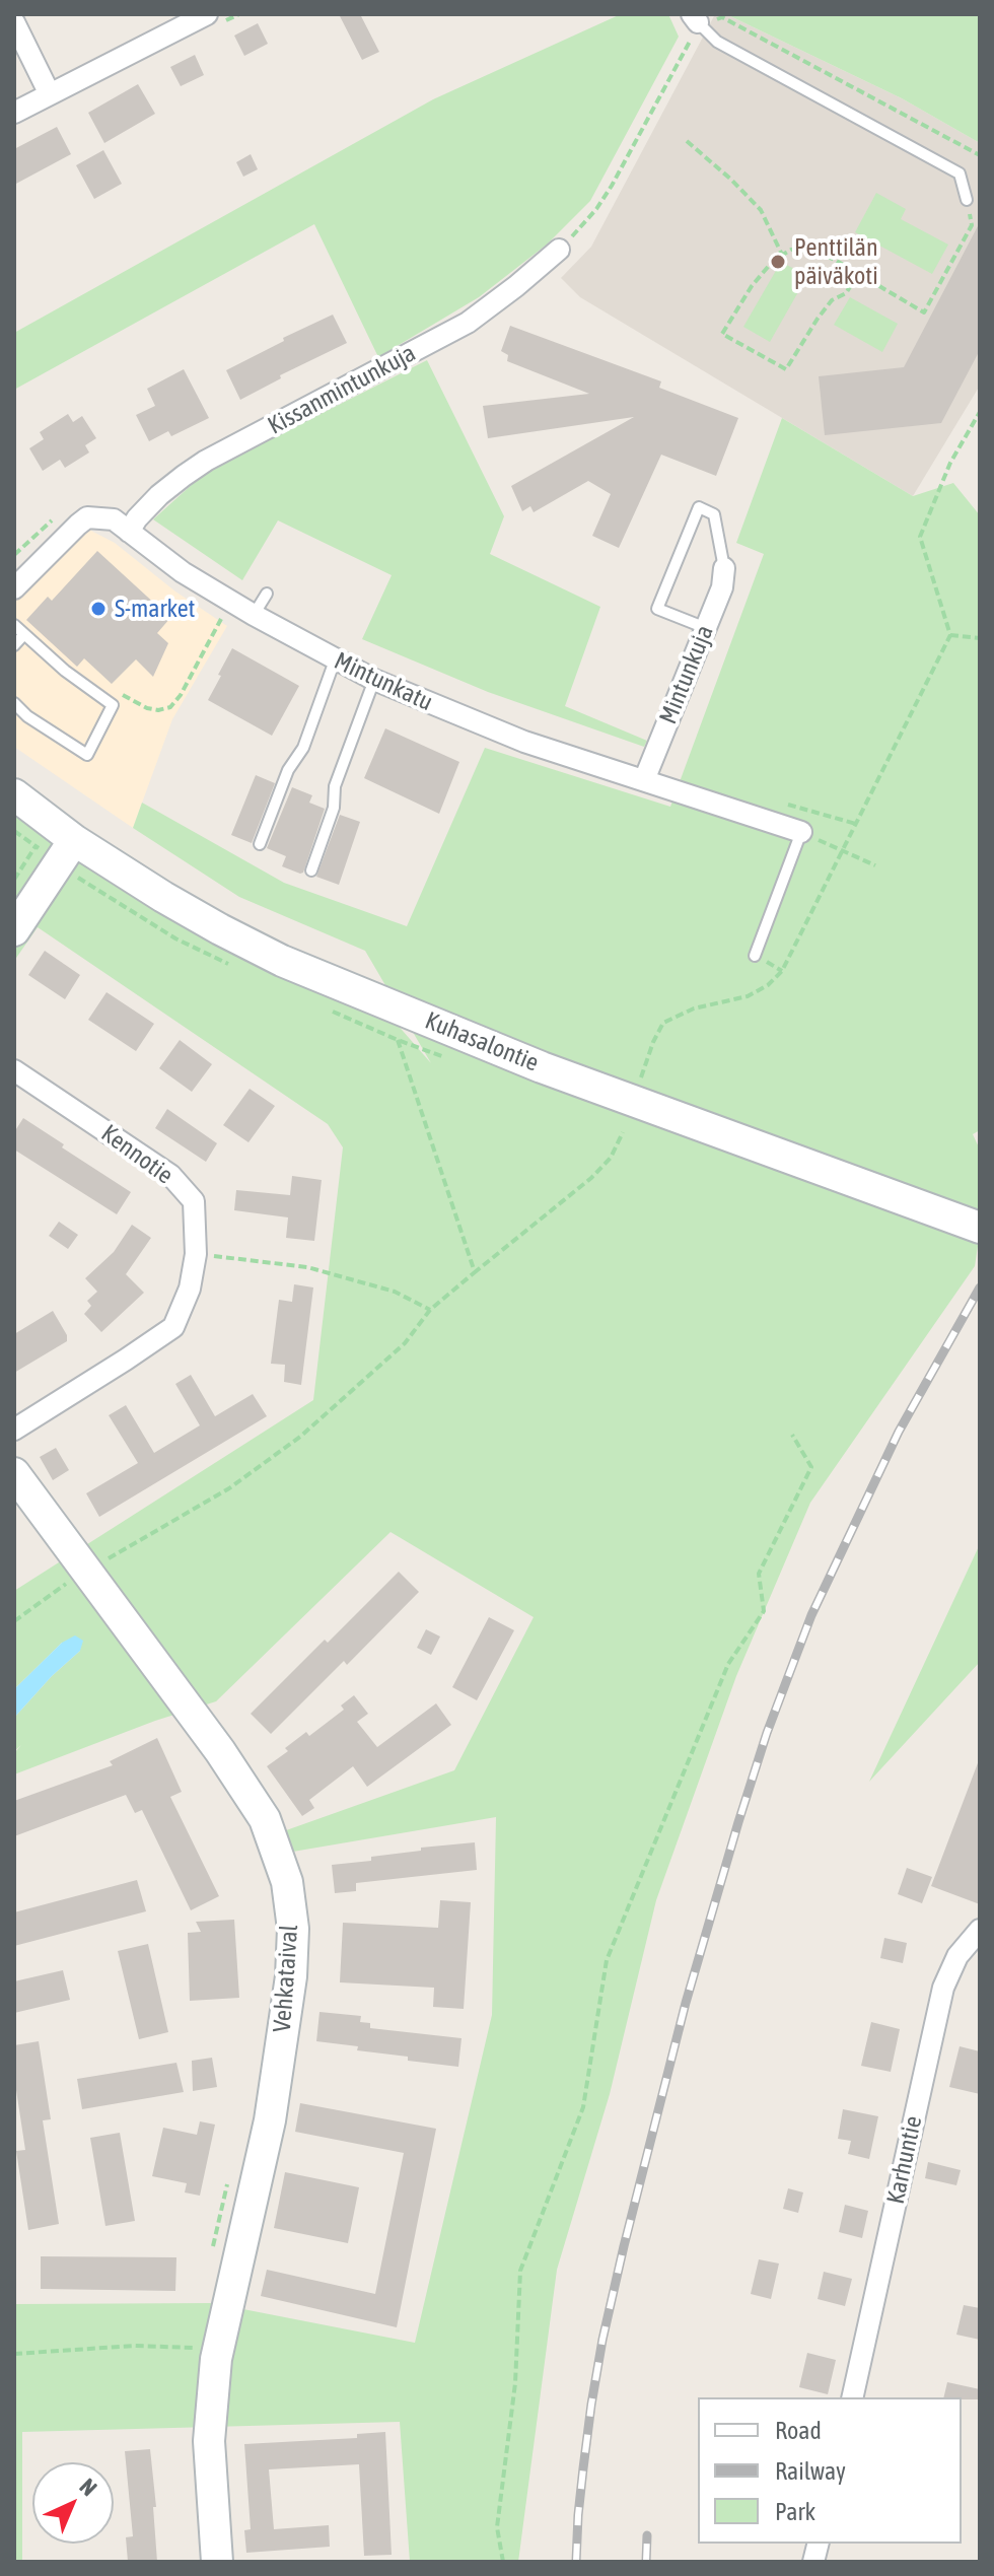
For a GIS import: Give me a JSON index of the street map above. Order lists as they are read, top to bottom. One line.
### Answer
{"streets":{"street":["Kissanmintunkuja","Mintunkuja","Mintunkatu","Kuhasalontie","Kennotie","Vehkataival","Karhuntie"]},"crossings":[["Kissanmintunkuja","Mintunkatu"],["Mintunkuja","Mintunkatu"]],"places":["Penttilän päiväkoti","S-market"],"legend":["Road","Railway","Park"],"north":"top right"}
